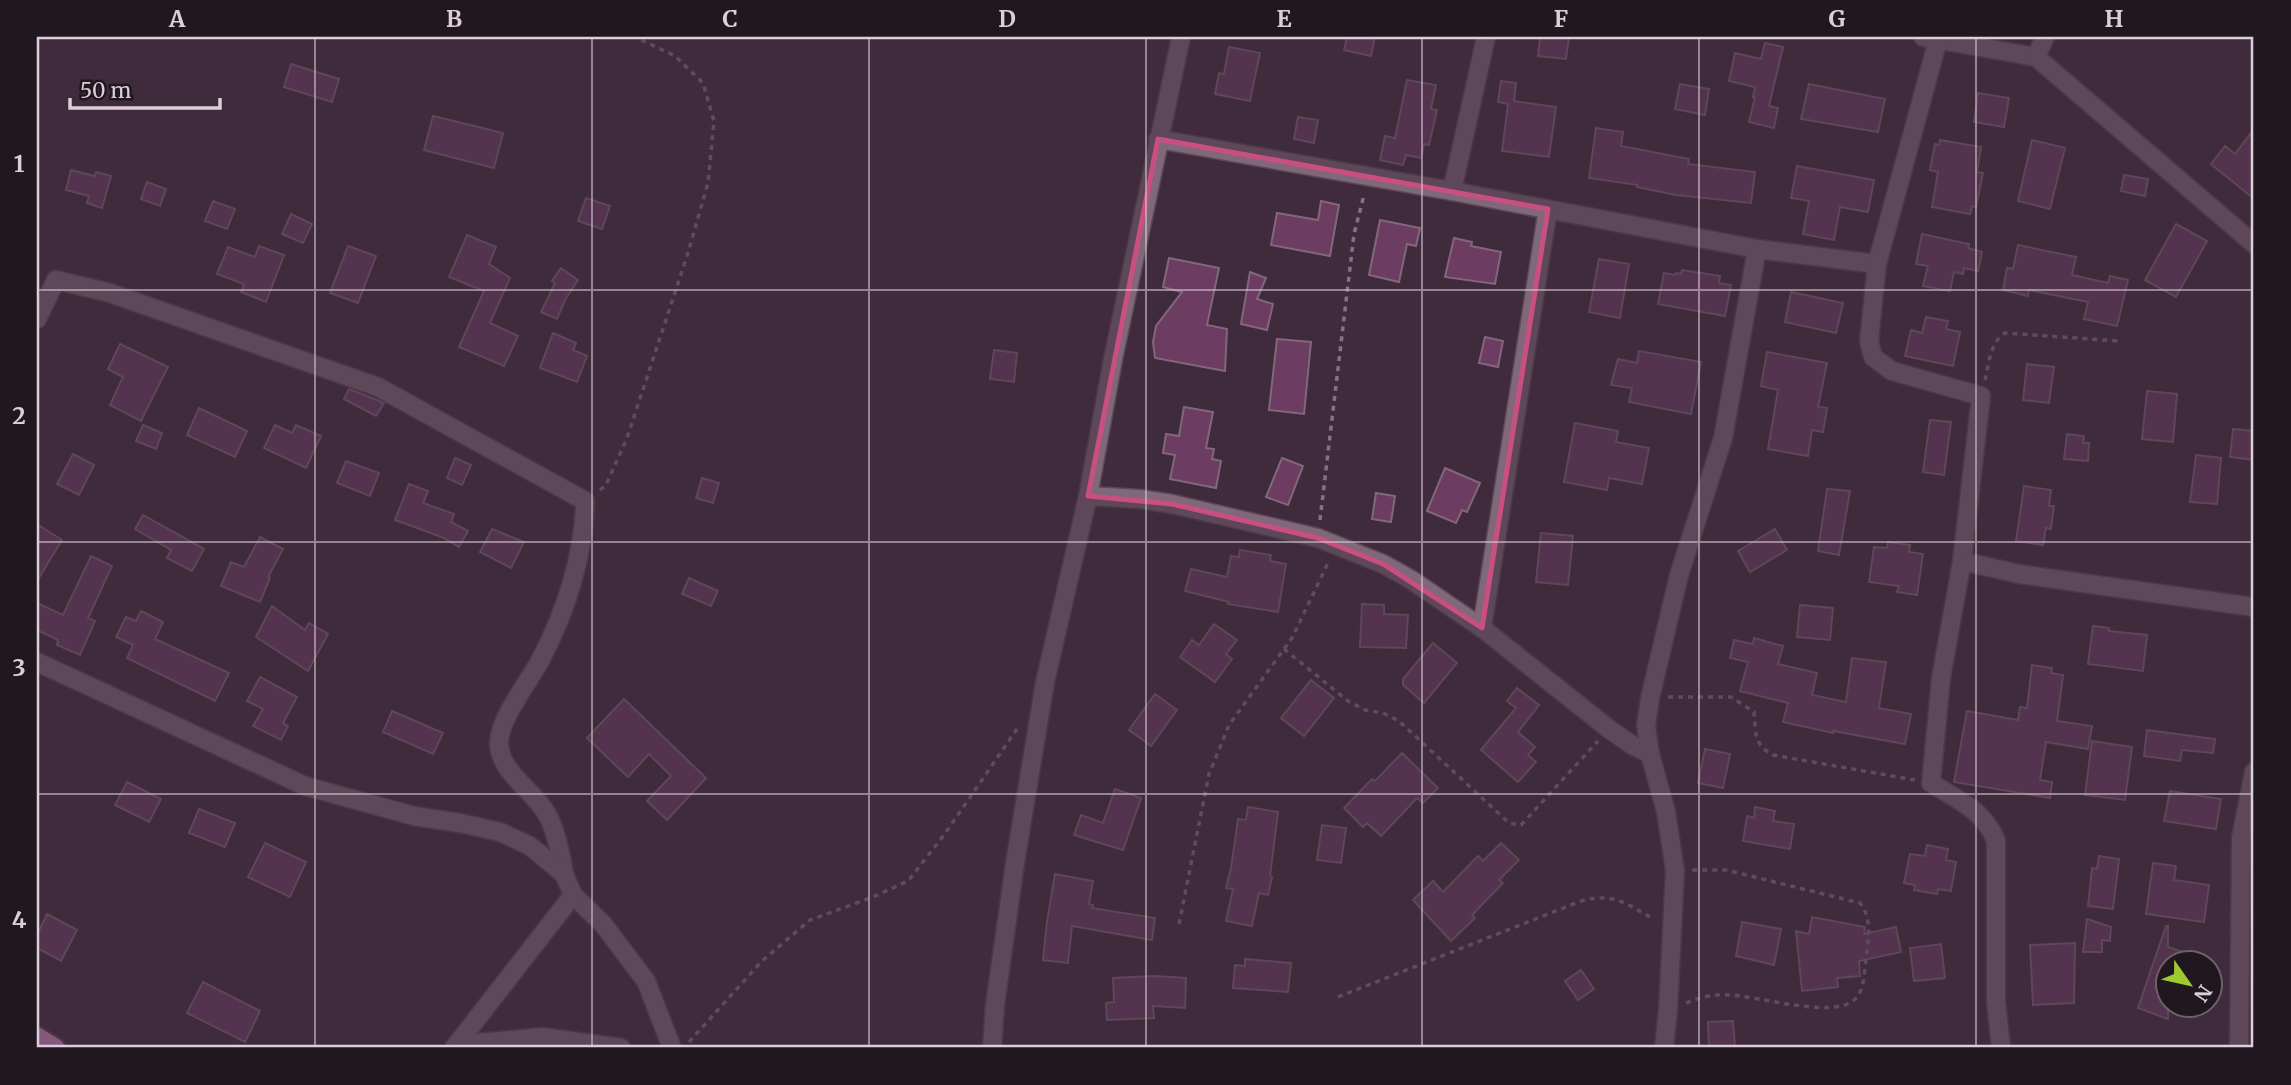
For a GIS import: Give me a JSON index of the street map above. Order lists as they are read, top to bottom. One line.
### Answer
{"scale_bar":"50 m","north":"bottom right","grid":{"columns":["A","B","C","D","E","F","G","H"],"rows":["1","2","3","4"]}}
